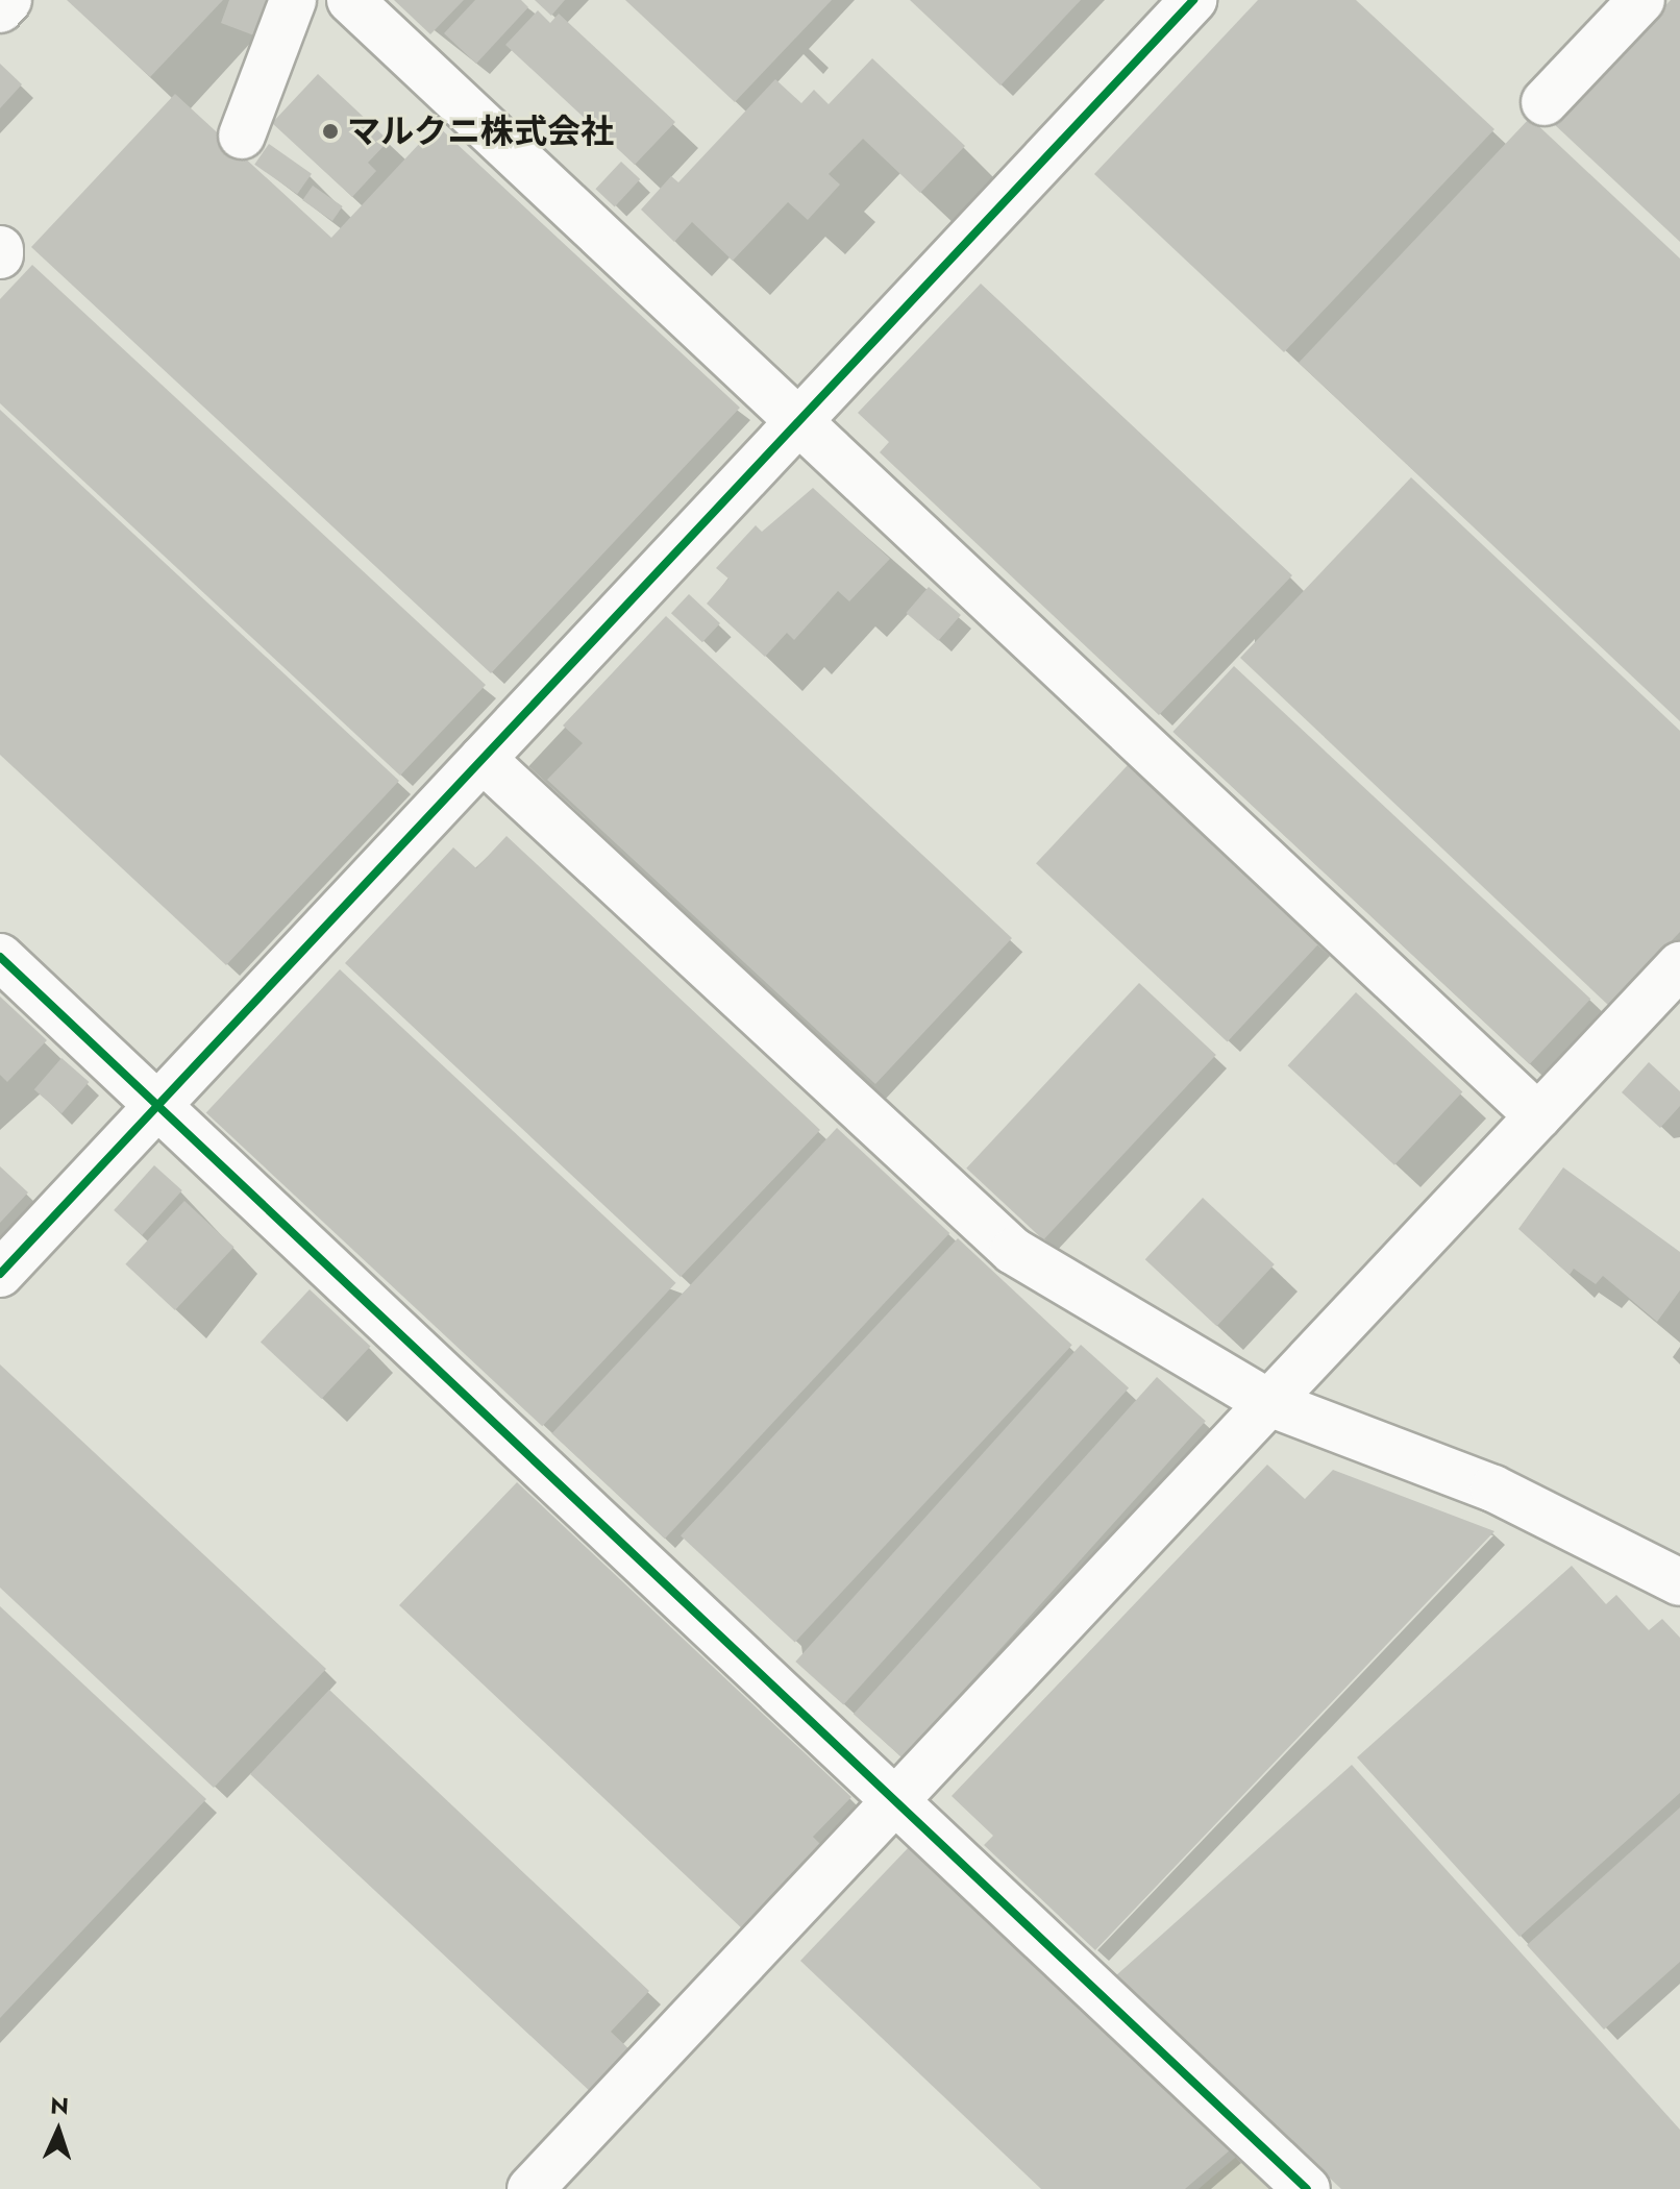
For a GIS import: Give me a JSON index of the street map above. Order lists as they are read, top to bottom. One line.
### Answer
{"places":["マルクニ株式会社"],"north":"top"}
